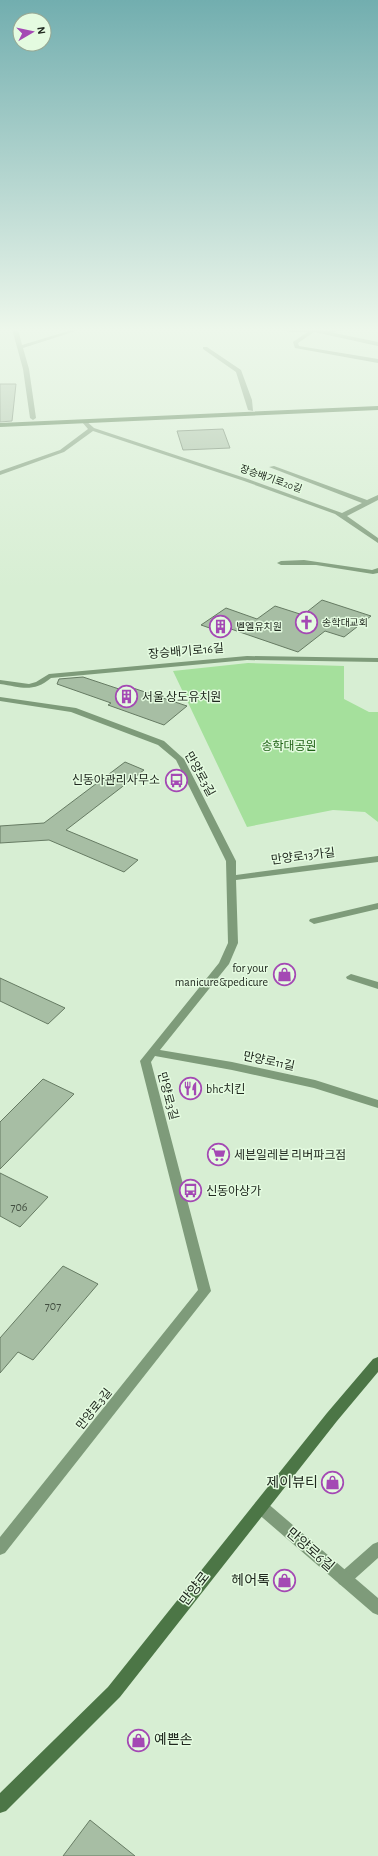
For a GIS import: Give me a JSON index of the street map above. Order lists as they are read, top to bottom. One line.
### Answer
{"streets":{"street":["장승배기로20길","장승배기로16길","만양로3길","만양로13가길","만양로11길","만양로6길","만양로"]},"crossings":[["만양로3길","만양로13가길"],["만양로3길","만양로11길"],["만양로6길","만양로"]],"parks":["송학대공원"],"places":{"church":["송학대교회"],"building":["벧엘유치원","서울 상도유치원"],"bus stop":["신동아관리사무소","신동아상가"],"shop":["for your manicure&pedicure","제이뷰티","헤어톡","예쁜손"],"restaurant":["bhc치킨"],"supermarket":["세븐일레븐 리버파크점"]},"house_numbers":["706","707"],"north":"right"}
